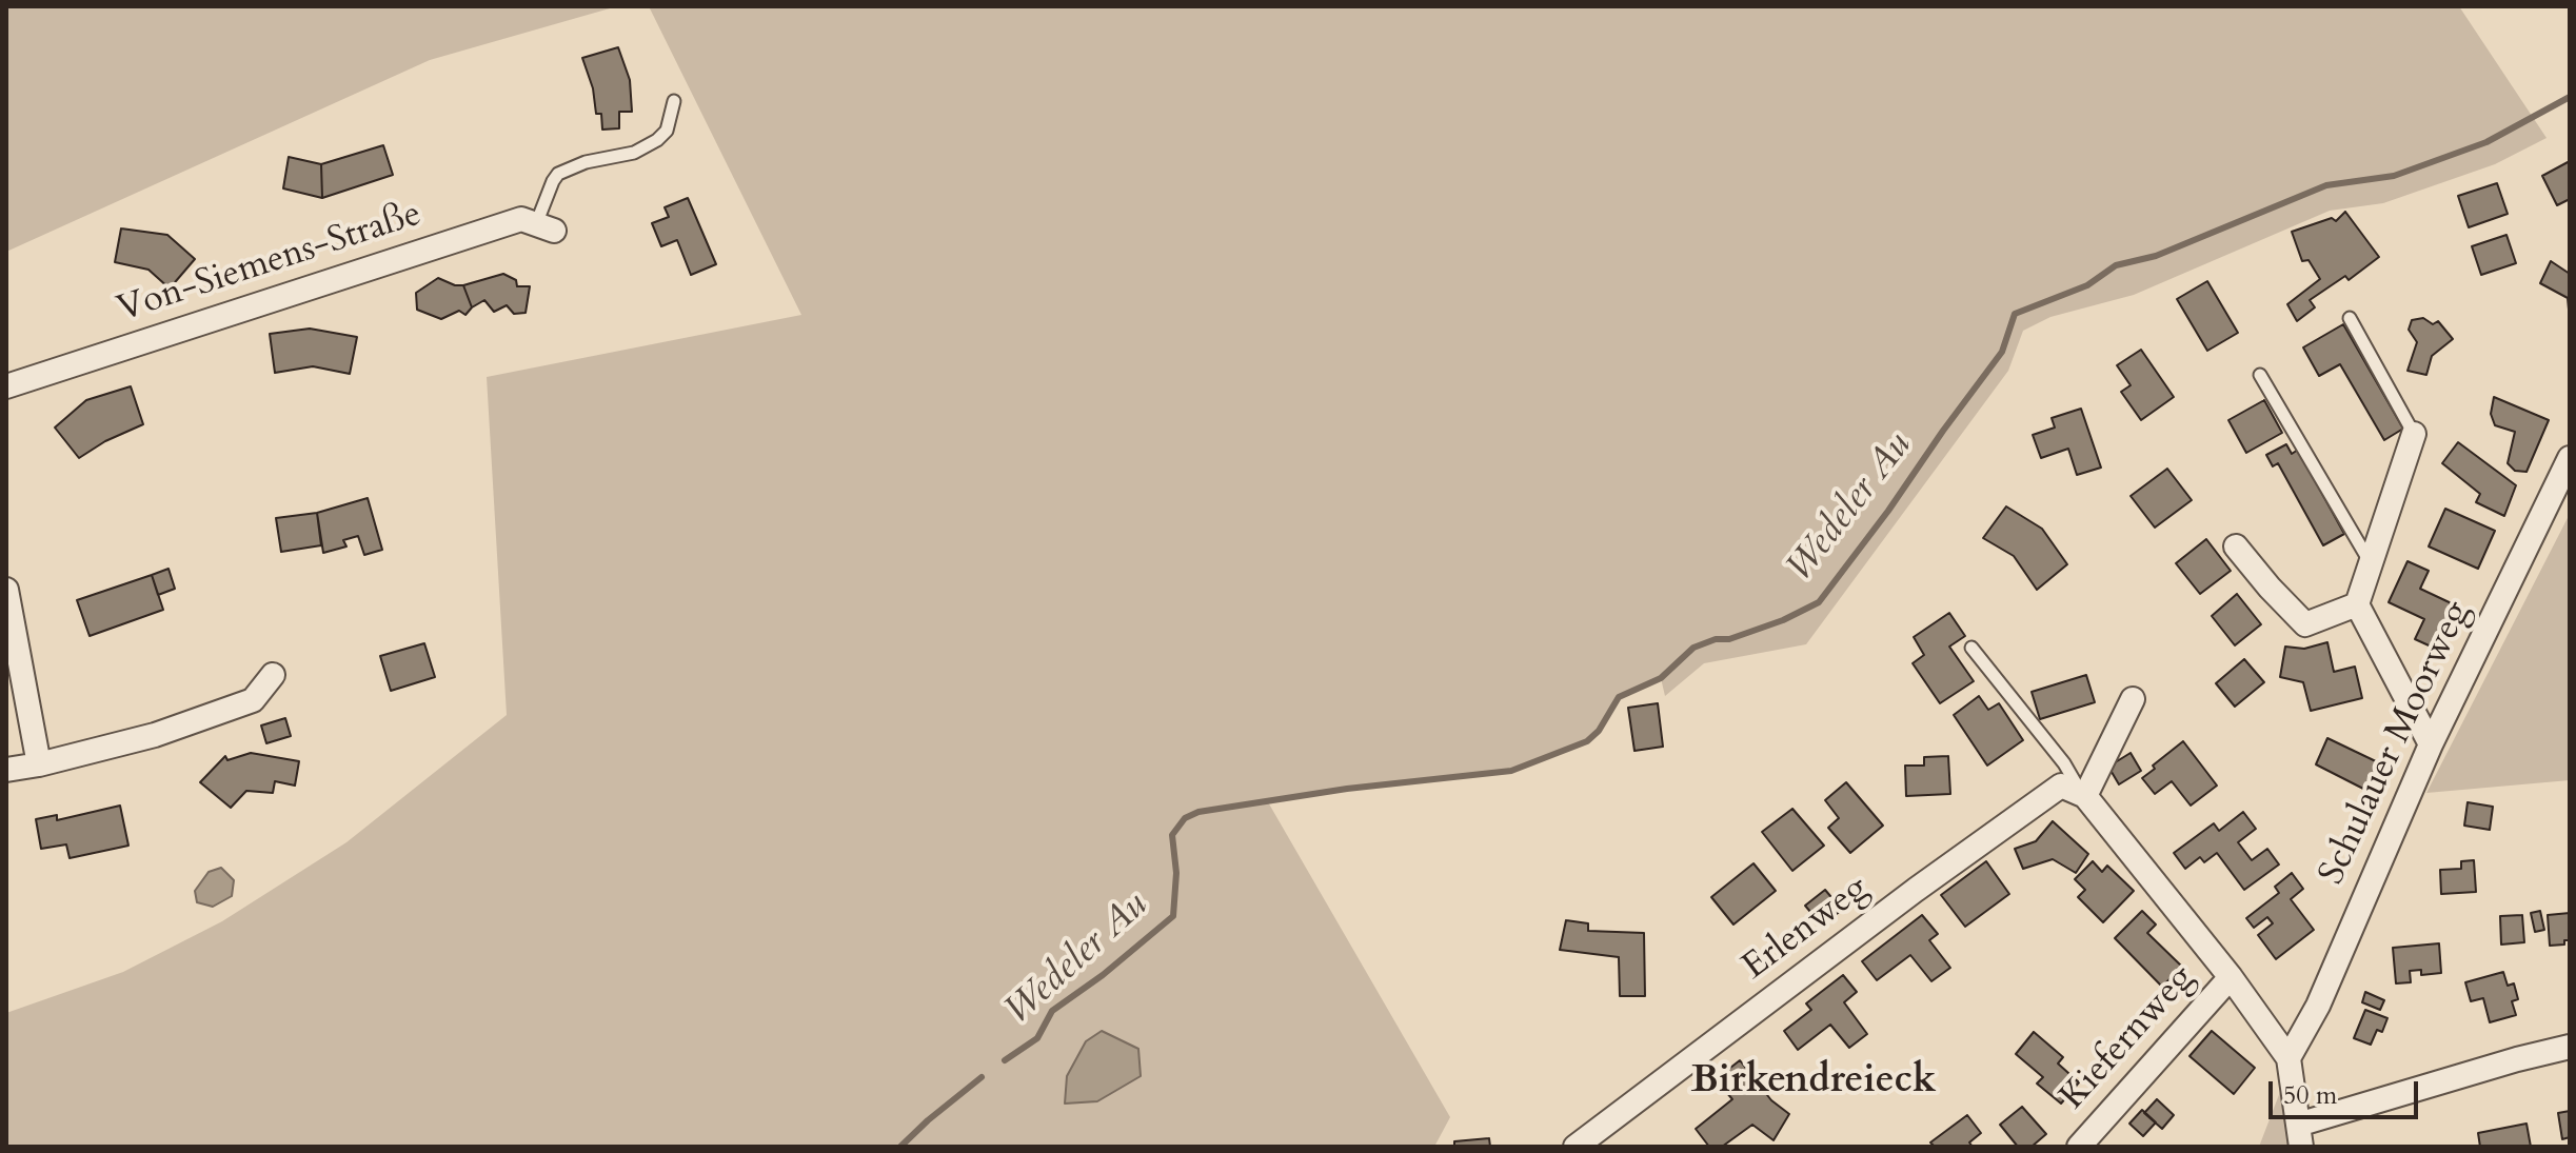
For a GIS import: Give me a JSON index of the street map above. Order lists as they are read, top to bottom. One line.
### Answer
{"streets":{"street":["Von-Siemens-Straße","Schulauer Moorweg","Erlenweg","Kiefernweg"]},"districts":["Birkendreieck"],"water":["Wedeler Au"],"scale_bar":"50 m"}
